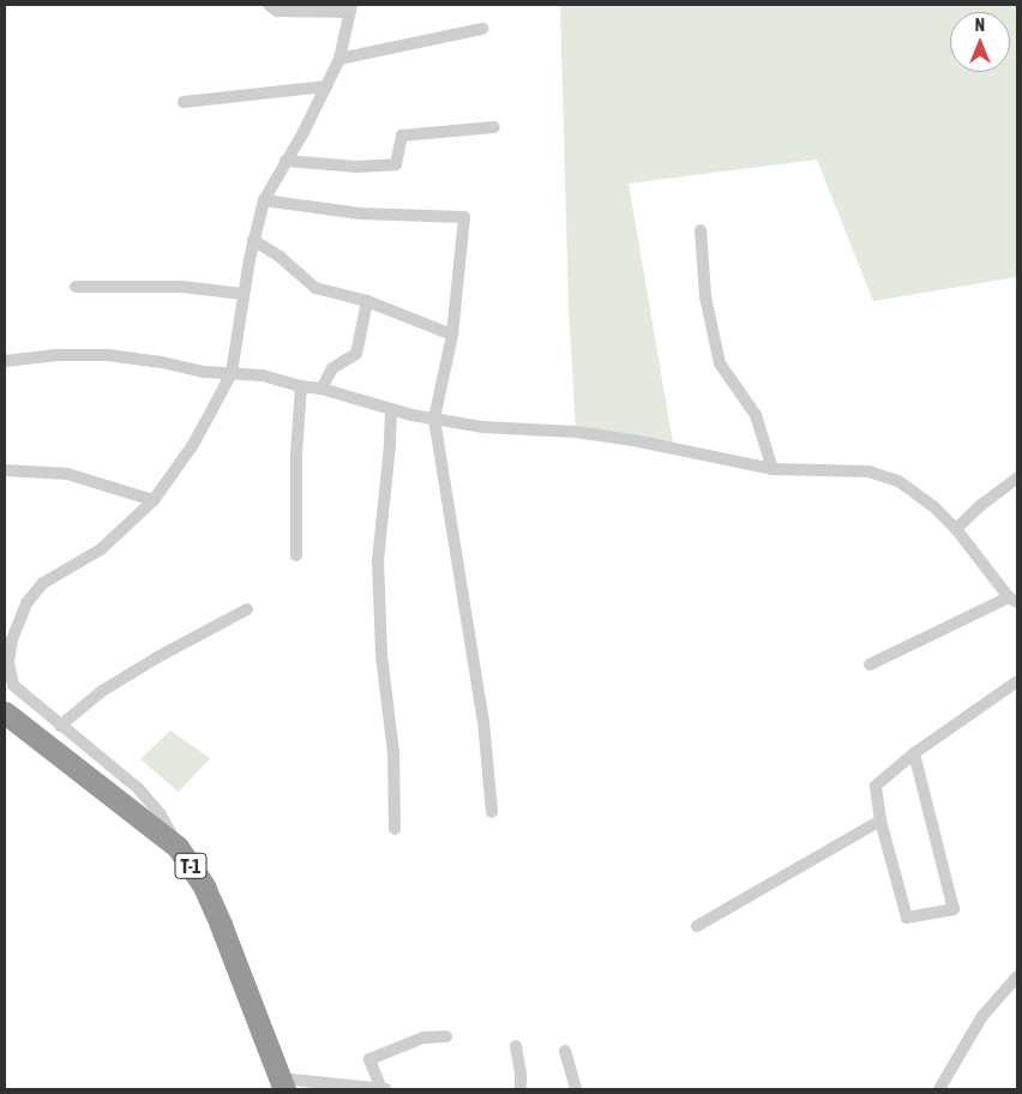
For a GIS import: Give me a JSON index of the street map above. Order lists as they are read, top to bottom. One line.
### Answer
{"streets":{"highway":["T-1"]},"north":"top"}
